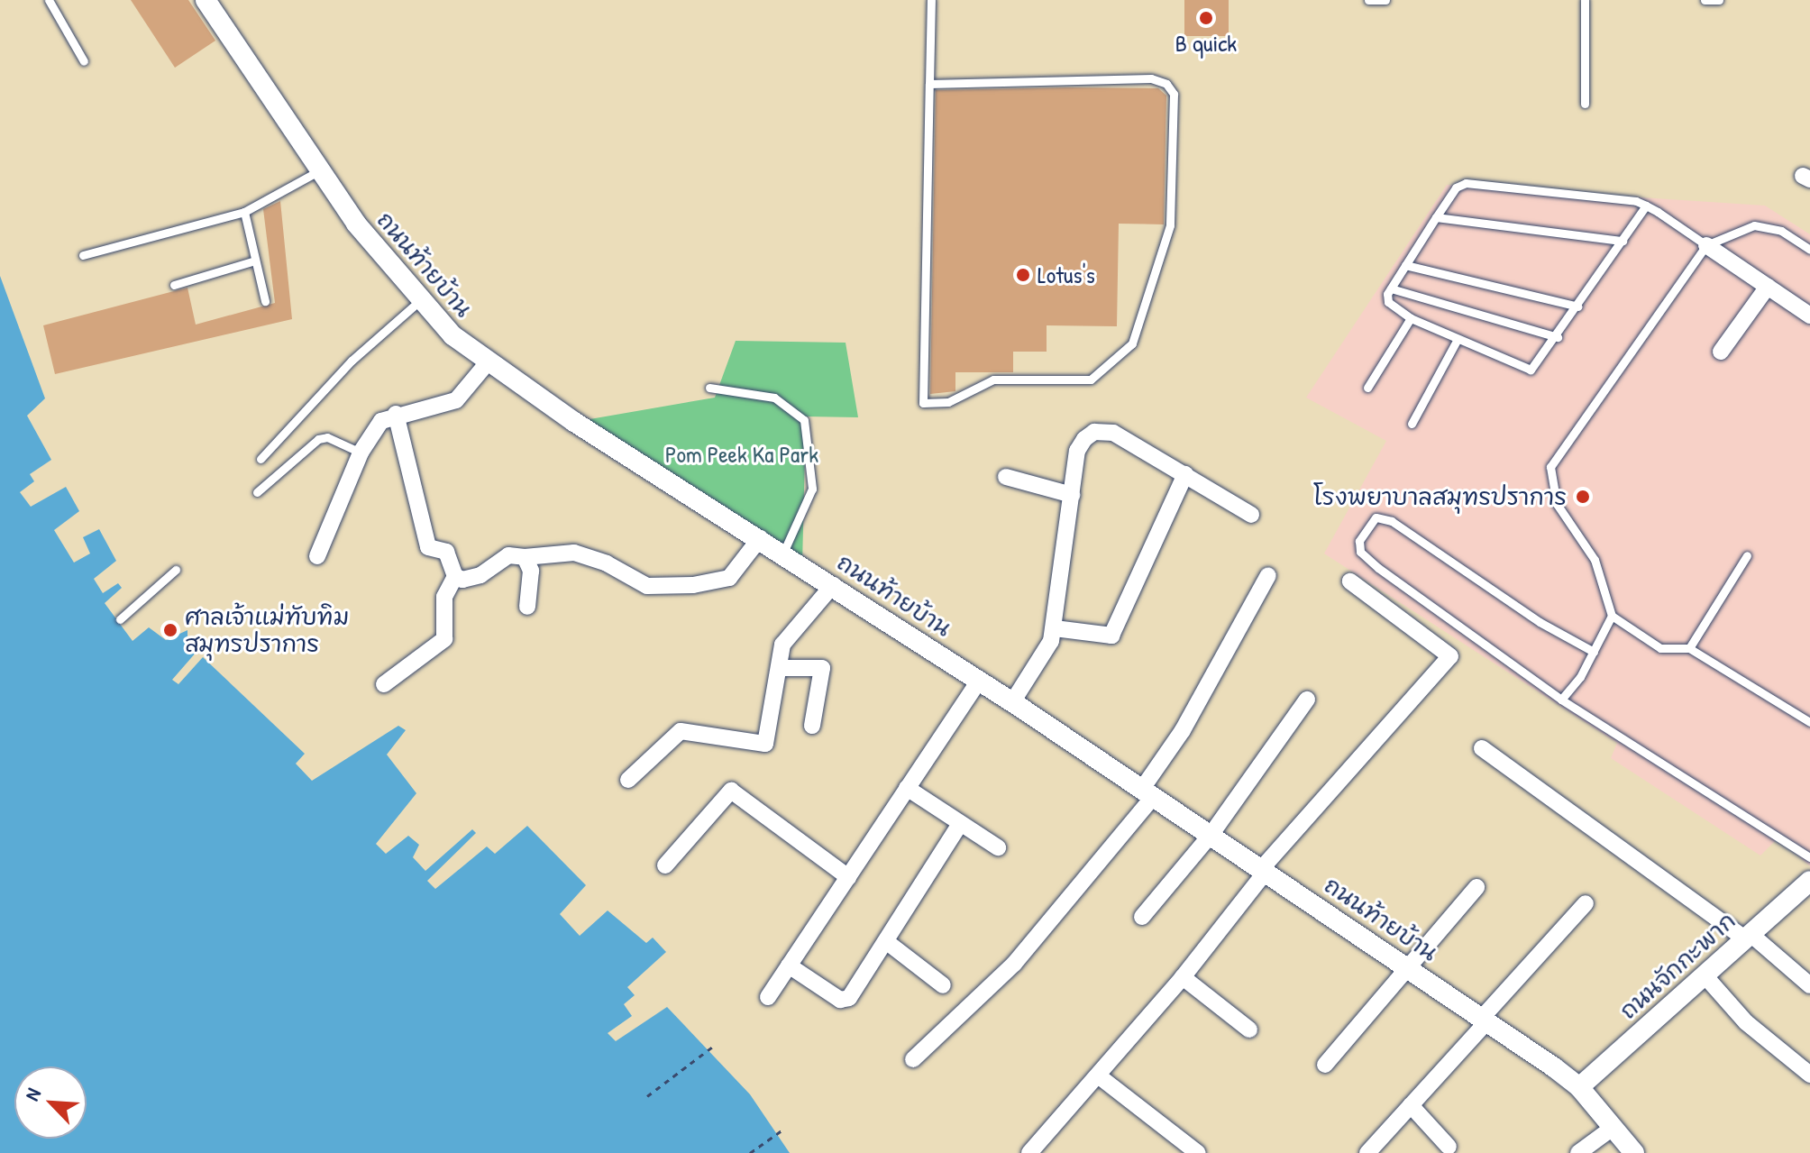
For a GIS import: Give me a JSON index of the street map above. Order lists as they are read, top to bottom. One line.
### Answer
{"streets":{"street":["ถนนท้ายบ้าน","ถนนจักกะพาก"]},"crossings":[["ถนนท้ายบ้าน","ถนนจักกะพาก"]],"parks":["Pom Peek Ka Park"],"places":["B quick","Lotus's","โรงพยาบาลสมุทรปราการ","ศาลเจ้าแม่ทับทิม สมุทรปราการ"],"north":"top left"}
